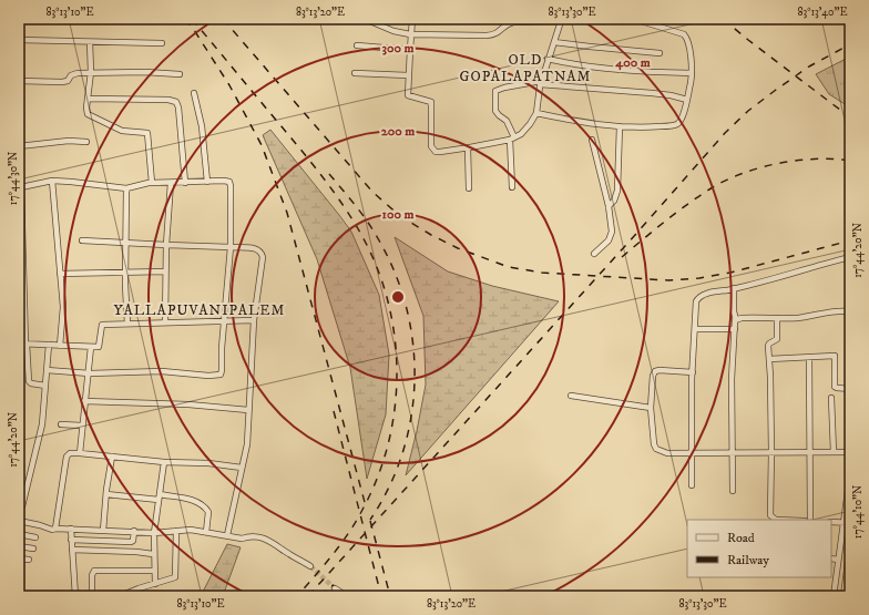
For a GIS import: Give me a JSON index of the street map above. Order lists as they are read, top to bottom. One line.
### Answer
{"districts":["OLD GOPALAPATNAM","YALLAPUVANIPALEM"],"legend":["Road","Railway"],"coordinates":["83°13'10\"E","83°13'20\"E","83°13'30\"E","83°13'40\"E","17°44'30\"N","17°44'20\"N","17°44'10\"N"],"rings":["300 m","400 m","200 m","100 m"]}
